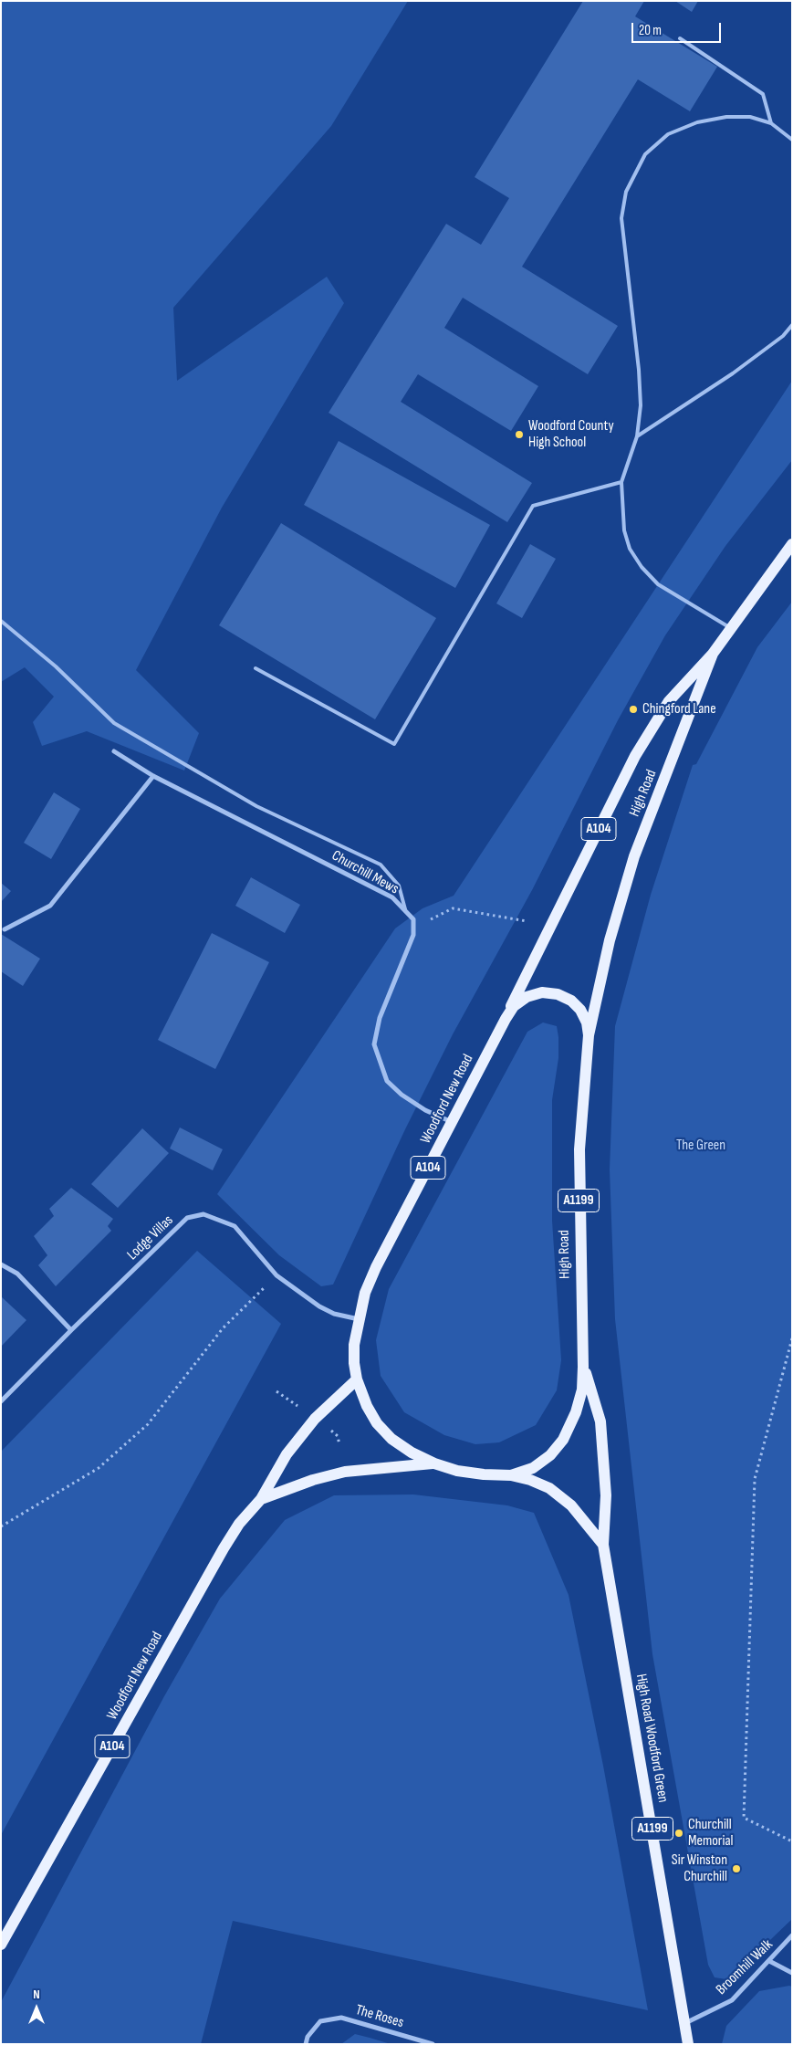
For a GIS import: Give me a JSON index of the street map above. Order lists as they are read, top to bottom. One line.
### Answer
{"streets":{"main road":["High Road","A104","Woodford New Road","A1199","High Road Woodford Green"],"street":["Churchill Mews","Lodge Villas","Broomhill Walk","The Roses"]},"crossings":[["High Road","A104"],["High Road","Woodford New Road"],["High Road","High Road Woodford Green"],["Woodford New Road","Lodge Villas"],["Woodford New Road","High Road Woodford Green"],["High Road Woodford Green","Broomhill Walk"]],"parks":["The Green"],"places":["Woodford County High School","Chingford Lane","Churchill Memorial","Sir Winston Churchill"],"scale_bar":"20 m","north":"top"}
